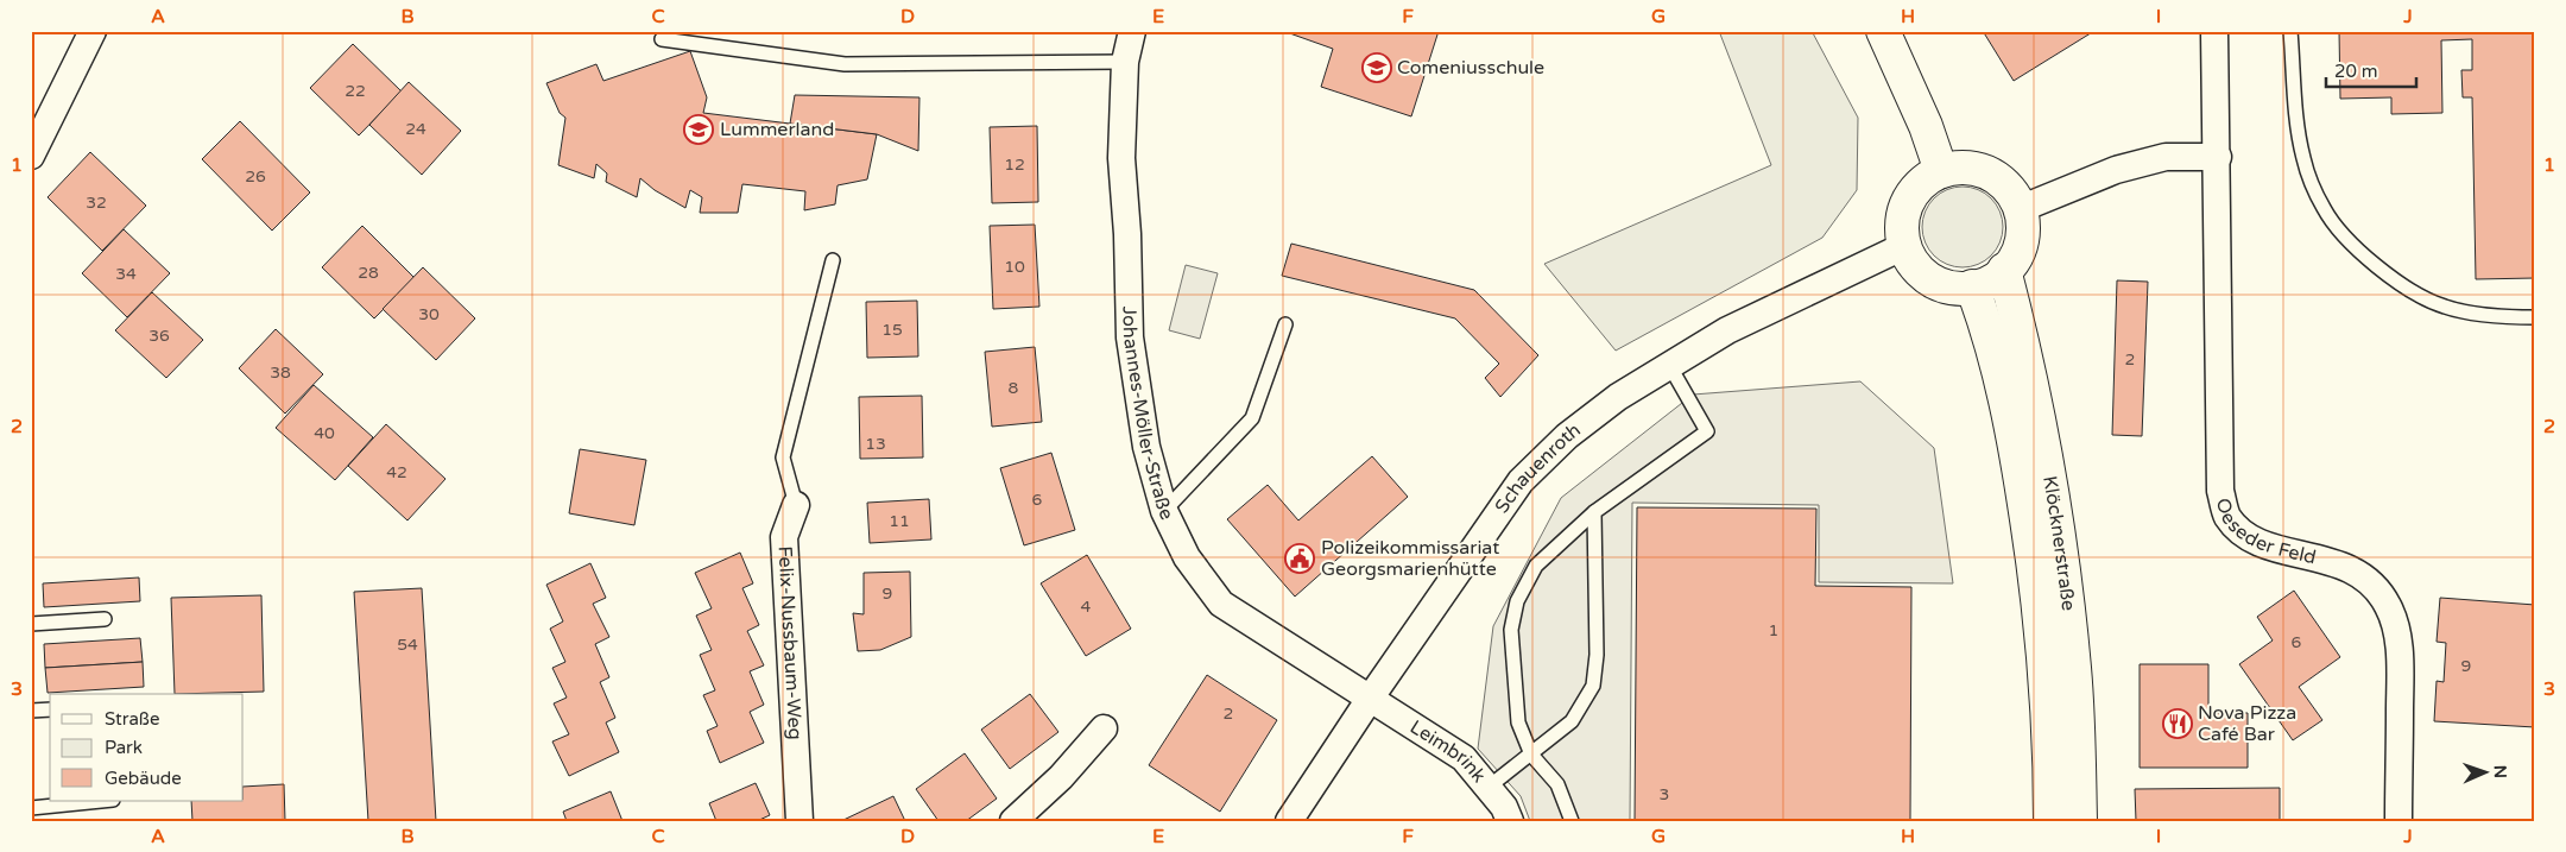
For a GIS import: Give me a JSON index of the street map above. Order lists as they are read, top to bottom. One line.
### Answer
{"streets":{"main road":["Klöcknerstraße"],"street":["Johannes-Möller-Straße","Schauenroth","Oeseder Feld","Felix-Nussbaum-Weg","Leimbrink"]},"crossings":[["Johannes-Möller-Straße","Schauenroth"],["Johannes-Möller-Straße","Leimbrink"],["Schauenroth","Klöcknerstraße"],["Schauenroth","Leimbrink"]],"places":{"school or university":["Comeniusschule","Lummerland"],"public building":["Polizeikommissariat Georgsmarienhütte"],"restaurant":["Nova Pizza Café Bar"]},"house_numbers":["22","24","12","26","32","10","28","34","30","15","36","2","38","8","40","13","42","6","11","9","4","1","6","54","9","2","3"],"legend":["Straße","Park","Gebäude"],"scale_bar":"20 m","north":"right","grid":{"columns":["A","B","C","D","E","F","G","H","I","J"],"rows":["1","2","3"]}}
